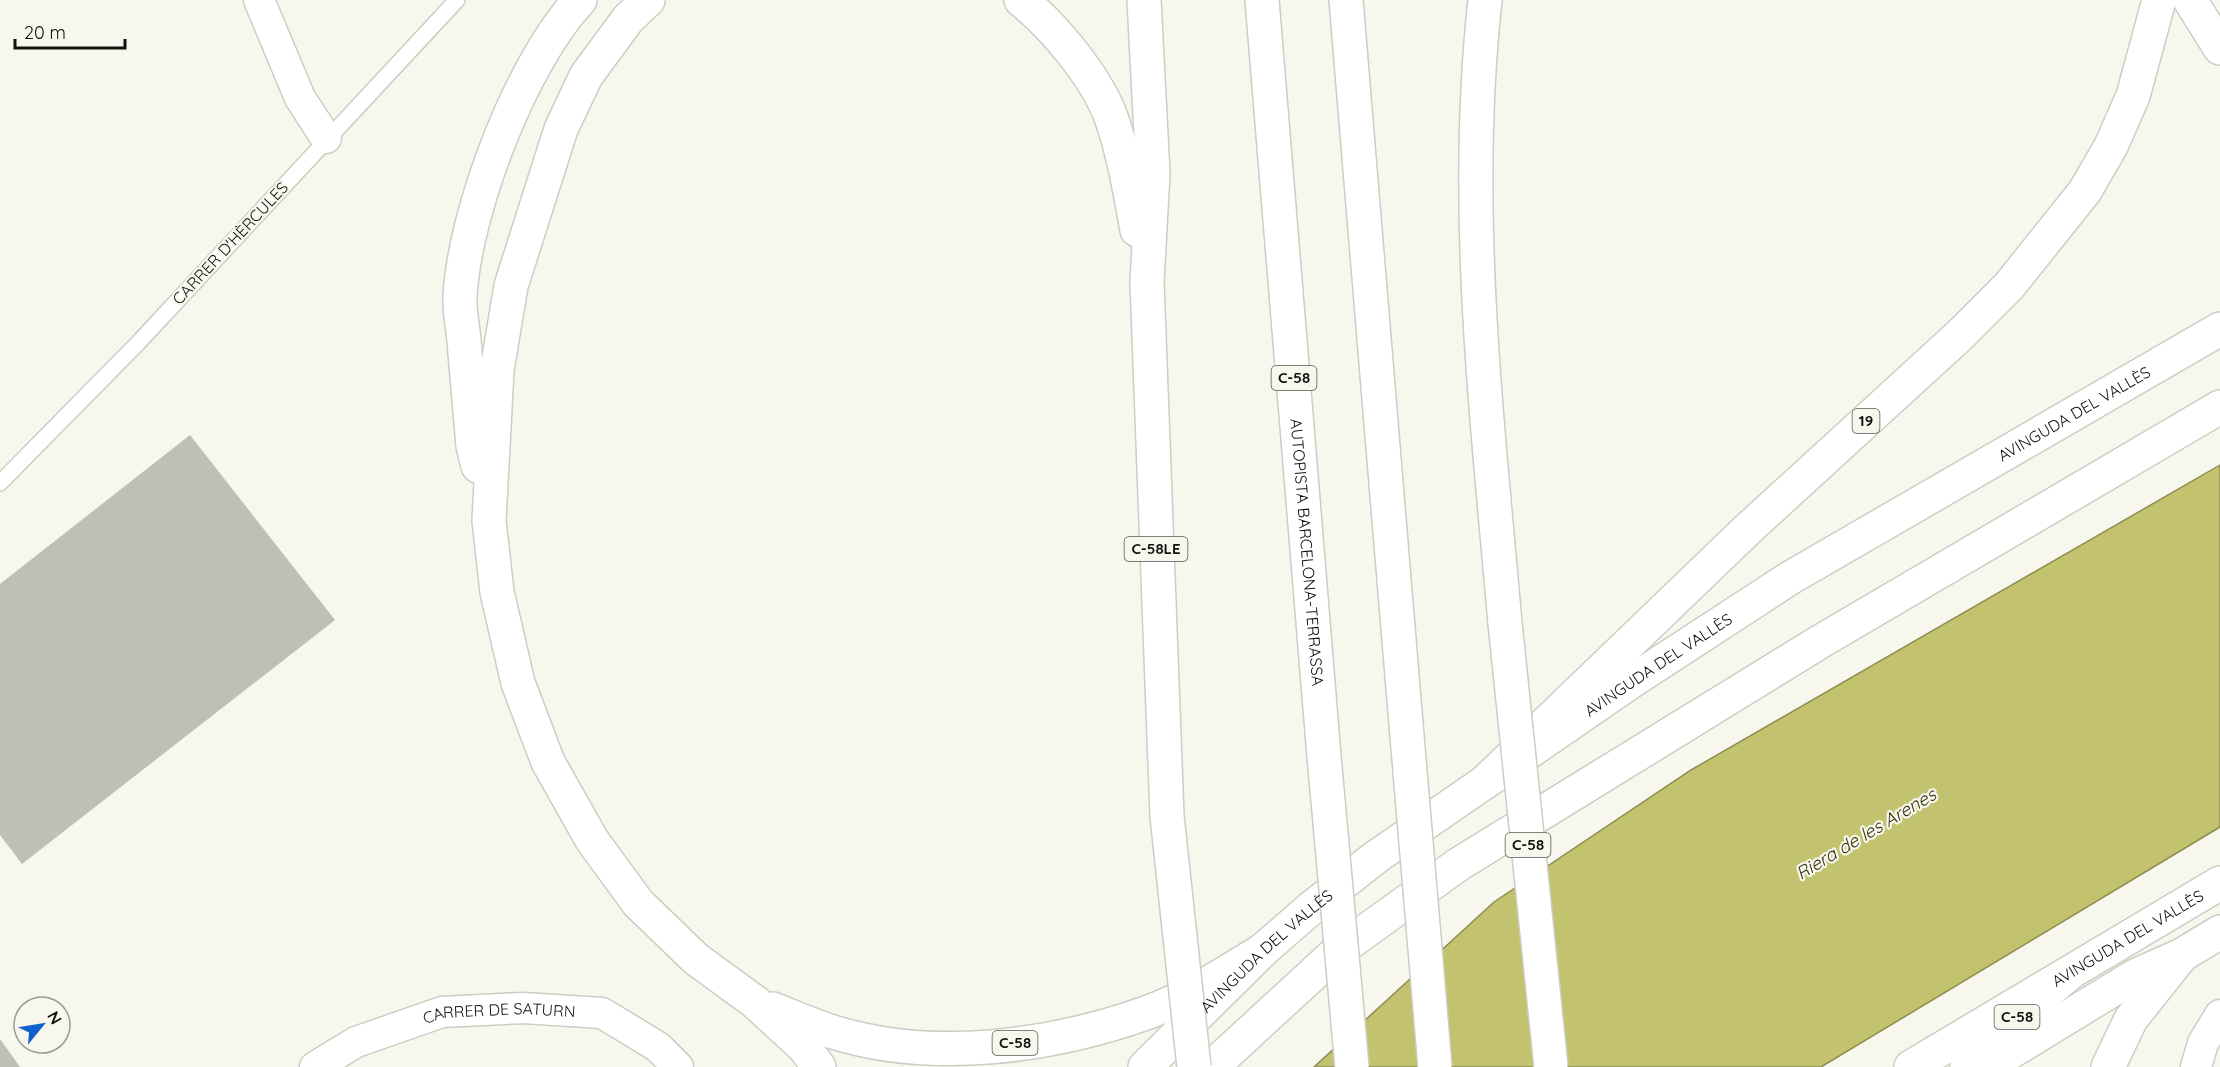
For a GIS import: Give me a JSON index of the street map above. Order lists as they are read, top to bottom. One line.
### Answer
{"streets":{"main road":["C-58","AVINGUDA DEL VALLÈS","19","C-58LE","AUTOPISTA BARCELONA-TERRASSA"],"street":["CARRER DE SATURN"],"lane":["CARRER D'HÈRCULES"]},"crossings":[["C-58","AVINGUDA DEL VALLÈS"],["AVINGUDA DEL VALLÈS","19"]],"water":["Riera de les Arenes"],"scale_bar":"20 m","north":"top right"}
